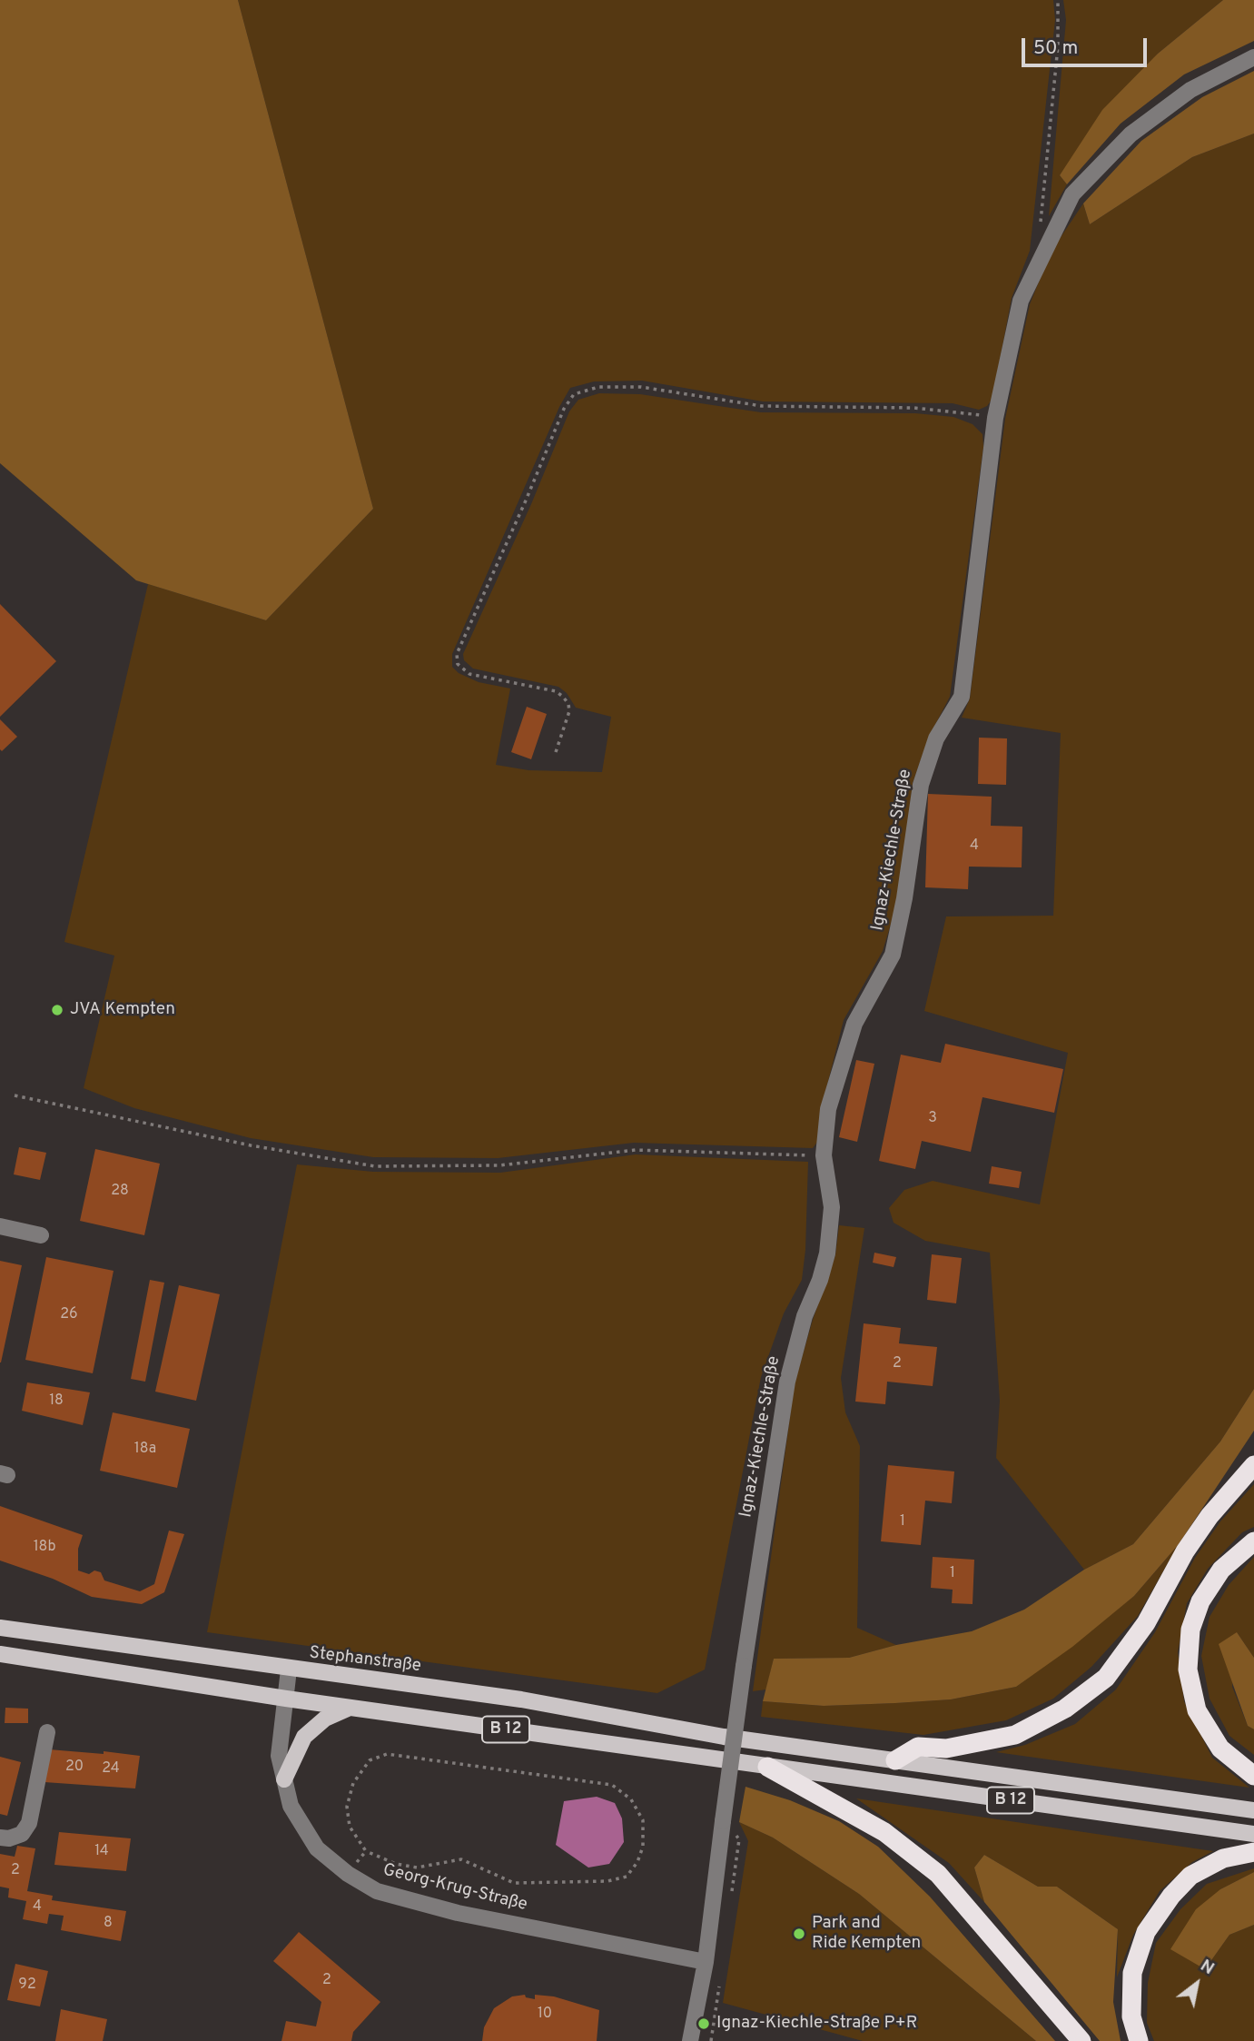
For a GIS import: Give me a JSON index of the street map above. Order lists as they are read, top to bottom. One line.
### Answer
{"streets":{"main road":["Stephanstraße","B 12"],"street":["Ignaz-Kiechle-Straße","Georg-Krug-Straße"]},"crossings":[["Ignaz-Kiechle-Straße","Georg-Krug-Straße"],["Stephanstraße","B 12"],["Stephanstraße","Georg-Krug-Straße"],["B 12","Georg-Krug-Straße"]],"places":["JVA Kempten","Park and Ride Kempten","Ignaz-Kiechle-Straße P+R"],"house_numbers":["4","3","28","26","2","18","18a","1","18b","1","20","24","14","2","4","8","2","92","10"],"scale_bar":"50 m","north":"top right"}
